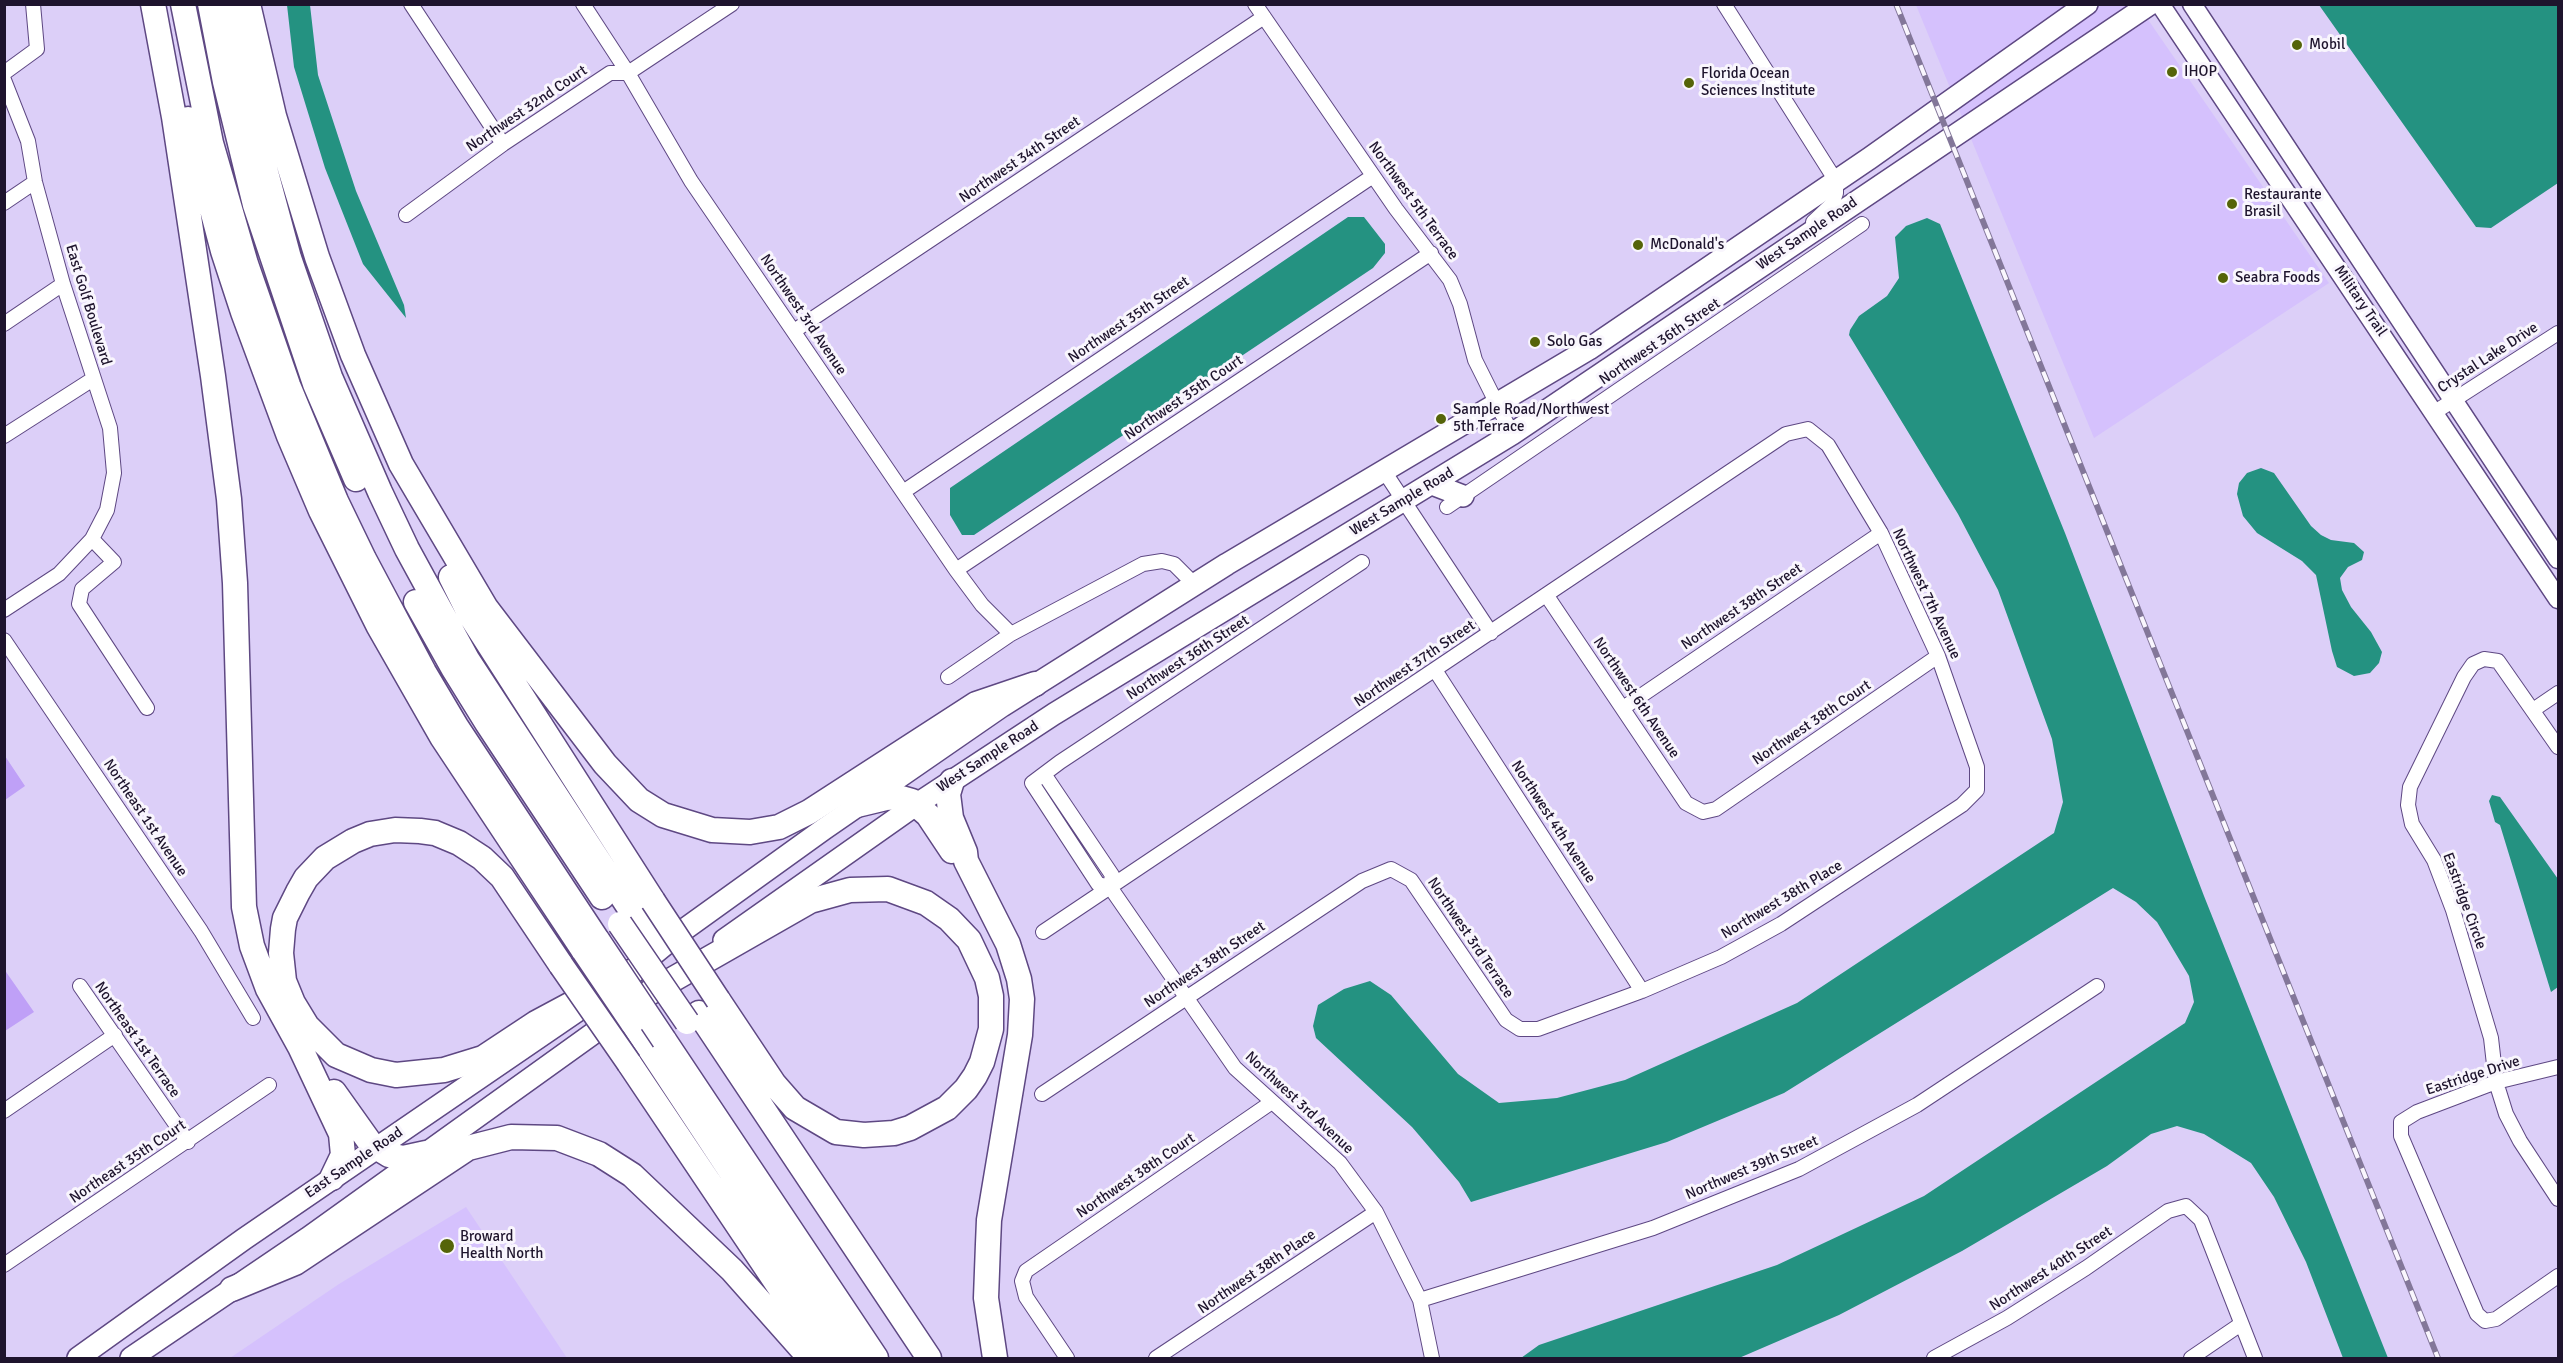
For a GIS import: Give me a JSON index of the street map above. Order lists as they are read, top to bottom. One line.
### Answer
{"streets":{"main road":["West Sample Road","East Sample Road"],"street":["Northwest 32nd Court","Northwest 34th Street","Northwest 5th Terrace","Military Trail","East Golf Boulevard","Northwest 3rd Avenue","Northwest 35th Street","Northwest 36th Street","Crystal Lake Drive","Northwest 35th Court","Northwest 7th Avenue","Northwest 38th Street","Northwest 37th Street","Northwest 6th Avenue","Northwest 38th Court","Northeast 1st Avenue","Northwest 4th Avenue","Northwest 38th Place","Eastridge Circle","Northwest 3rd Terrace","Northeast 1st Terrace","Eastridge Drive","Northeast 35th Court","Northwest 39th Street","Northwest 40th Street"]},"crossings":[["Northwest 32nd Court","Northwest 3rd Avenue"],["Northwest 34th Street","Northwest 5th Terrace"],["Northwest 34th Street","Northwest 3rd Avenue"],["Northwest 5th Terrace","West Sample Road"],["Northwest 5th Terrace","Northwest 35th Street"],["Northwest 5th Terrace","Northwest 35th Court"],["West Sample Road","East Sample Road"],["Military Trail","Crystal Lake Drive"],["Northwest 3rd Avenue","Northwest 35th Street"],["Northwest 3rd Avenue","Northwest 36th Street"],["Northwest 3rd Avenue","Northwest 35th Court"],["Northwest 3rd Avenue","Northwest 38th Street"],["Northwest 3rd Avenue","Northwest 37th Street"],["Northwest 3rd Avenue","Northwest 38th Court"],["Northwest 3rd Avenue","Northwest 38th Place"],["Northwest 3rd Avenue","Northwest 39th Street"],["Northwest 7th Avenue","Northwest 38th Street"],["Northwest 7th Avenue","Northwest 37th Street"],["Northwest 7th Avenue","Northwest 38th Court"],["Northwest 7th Avenue","Northwest 38th Place"],["Northwest 38th Street","Northwest 6th Avenue"],["Northwest 38th Street","Northwest 3rd Terrace"],["Northwest 37th Street","Northwest 6th Avenue"],["Northwest 37th Street","Northwest 4th Avenue"],["Northwest 6th Avenue","Northwest 38th Court"],["Northwest 4th Avenue","Northwest 38th Place"],["Northwest 38th Place","Northwest 3rd Terrace"],["Eastridge Circle","Eastridge Drive"],["Northeast 1st Terrace","Northeast 35th Court"]],"places":["Mobil","IHOP","Florida Ocean Sciences Institute","Restaurante Brasil","McDonald's","Seabra Foods","Solo Gas","Sample Road/Northwest 5th Terrace","Broward Health North"]}
